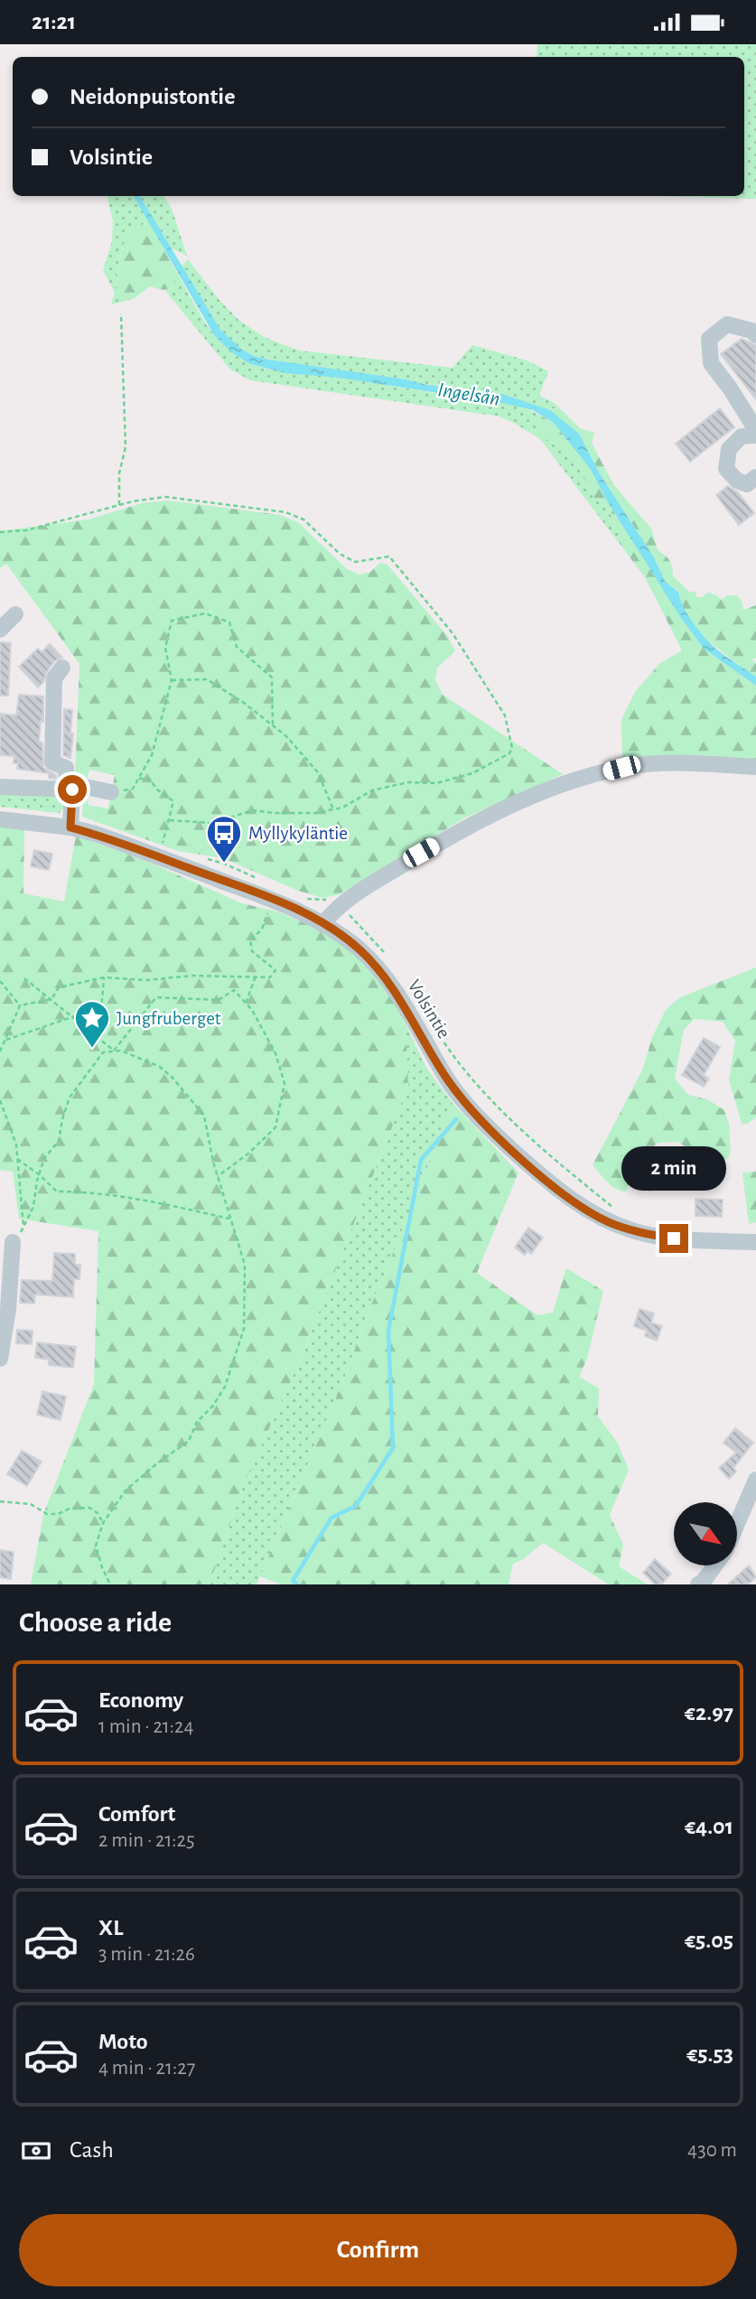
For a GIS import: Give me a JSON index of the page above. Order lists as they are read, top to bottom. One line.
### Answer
{"streets":{"street":["Volsintie"]},"water":["Ingelsån"],"places":{"bus stop":["Myllykyläntie"],"place":["Jungfruberget"]},"north":"bottom right","page":{"status":"21:21","banner":["Neidonpuistontie","Volsintie"],"bubble":"2 min","heading":"Choose a ride","list":[{"name":"Economy","note":"1 min · 21:24","value":"€2.97"},{"name":"Comfort","note":"2 min · 21:25","value":"€4.01"},{"name":"XL","note":"3 min · 21:26","value":"€5.05"},{"name":"Moto","note":"4 min · 21:27","value":"€5.53"}],"pay":["Cash","430 m"],"buttons":"Confirm"}}
